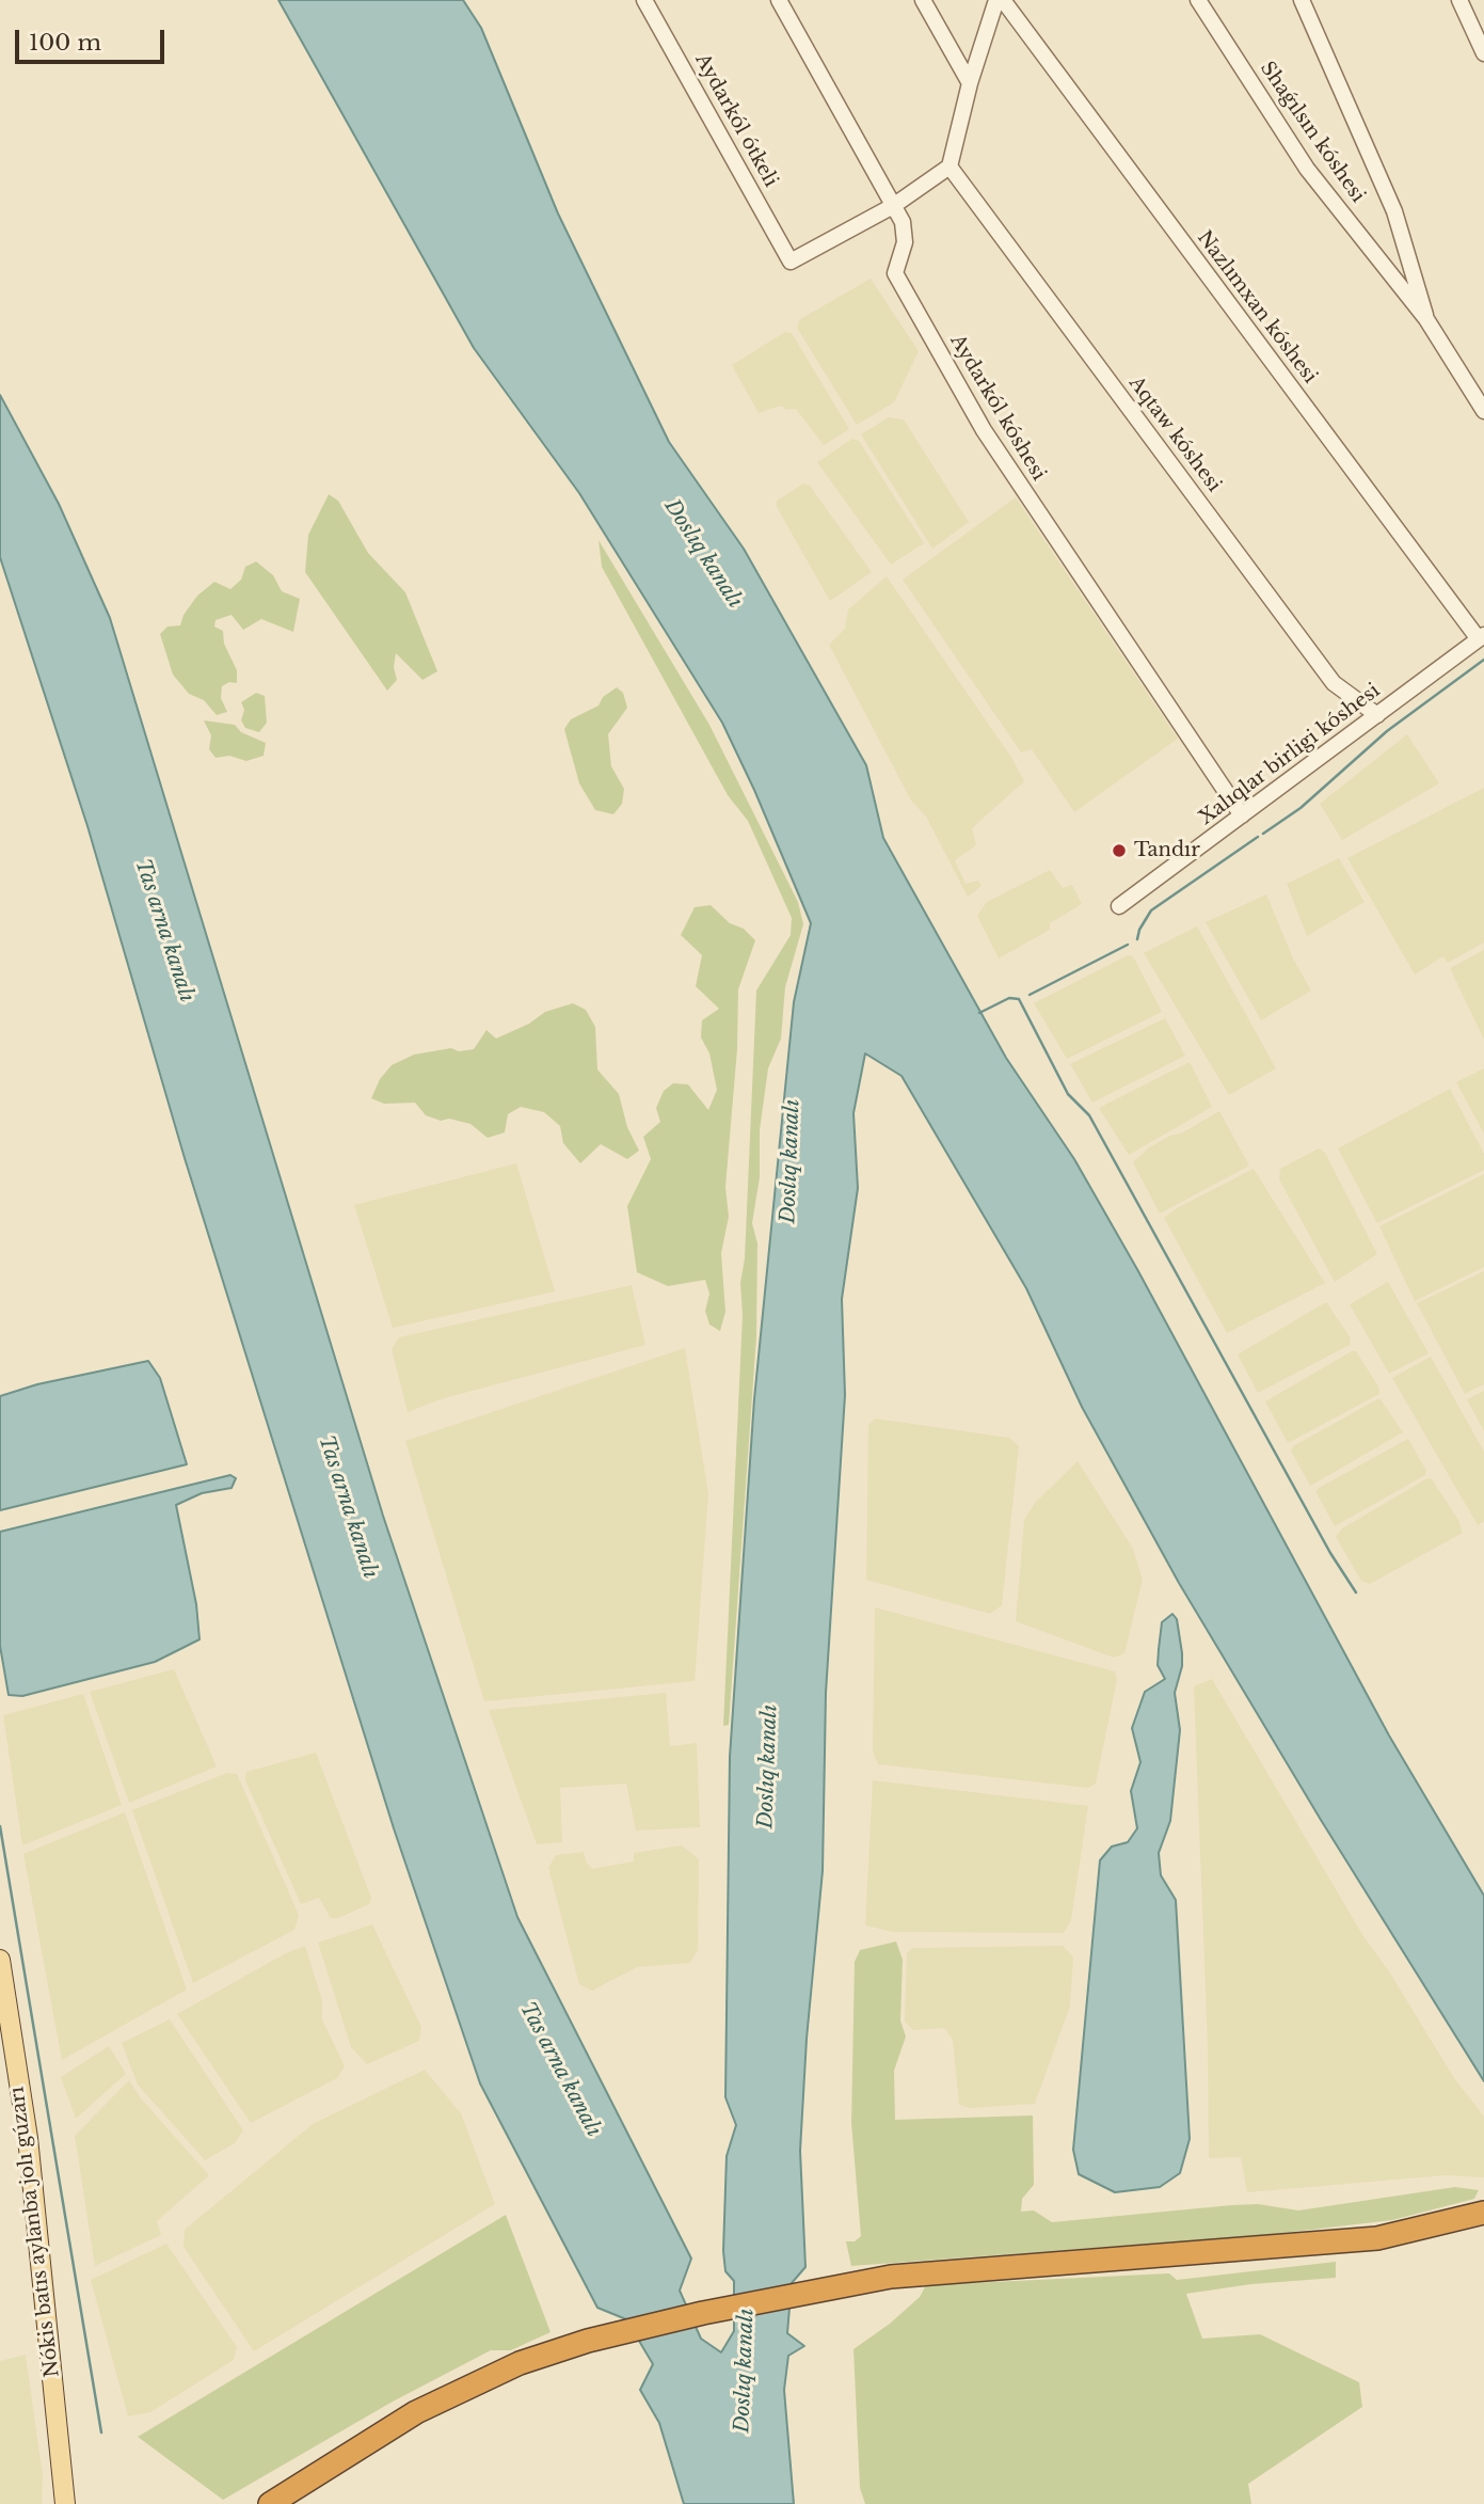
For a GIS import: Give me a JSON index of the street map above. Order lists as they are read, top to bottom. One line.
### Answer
{"streets":{"main road":["Nókis batıs aylanba jolı gúzarı"],"street":["Aydarkól ótkeli","Shaǵılsın kóshesi","Nazlımxan kóshesi","Aydarkól kóshesi","Aqtaw kóshesi","Xalıqlar birligi kóshesi"]},"crossings":[["Aydarkól ótkeli","Aydarkól kóshesi"],["Nazlımxan kóshesi","Xalıqlar birligi kóshesi"],["Aydarkól kóshesi","Xalıqlar birligi kóshesi"],["Aqtaw kóshesi","Xalıqlar birligi kóshesi"]],"water":["Doslıq kanalı","Tas arna kanalı"],"places":["Tandır"],"scale_bar":"100 m"}
